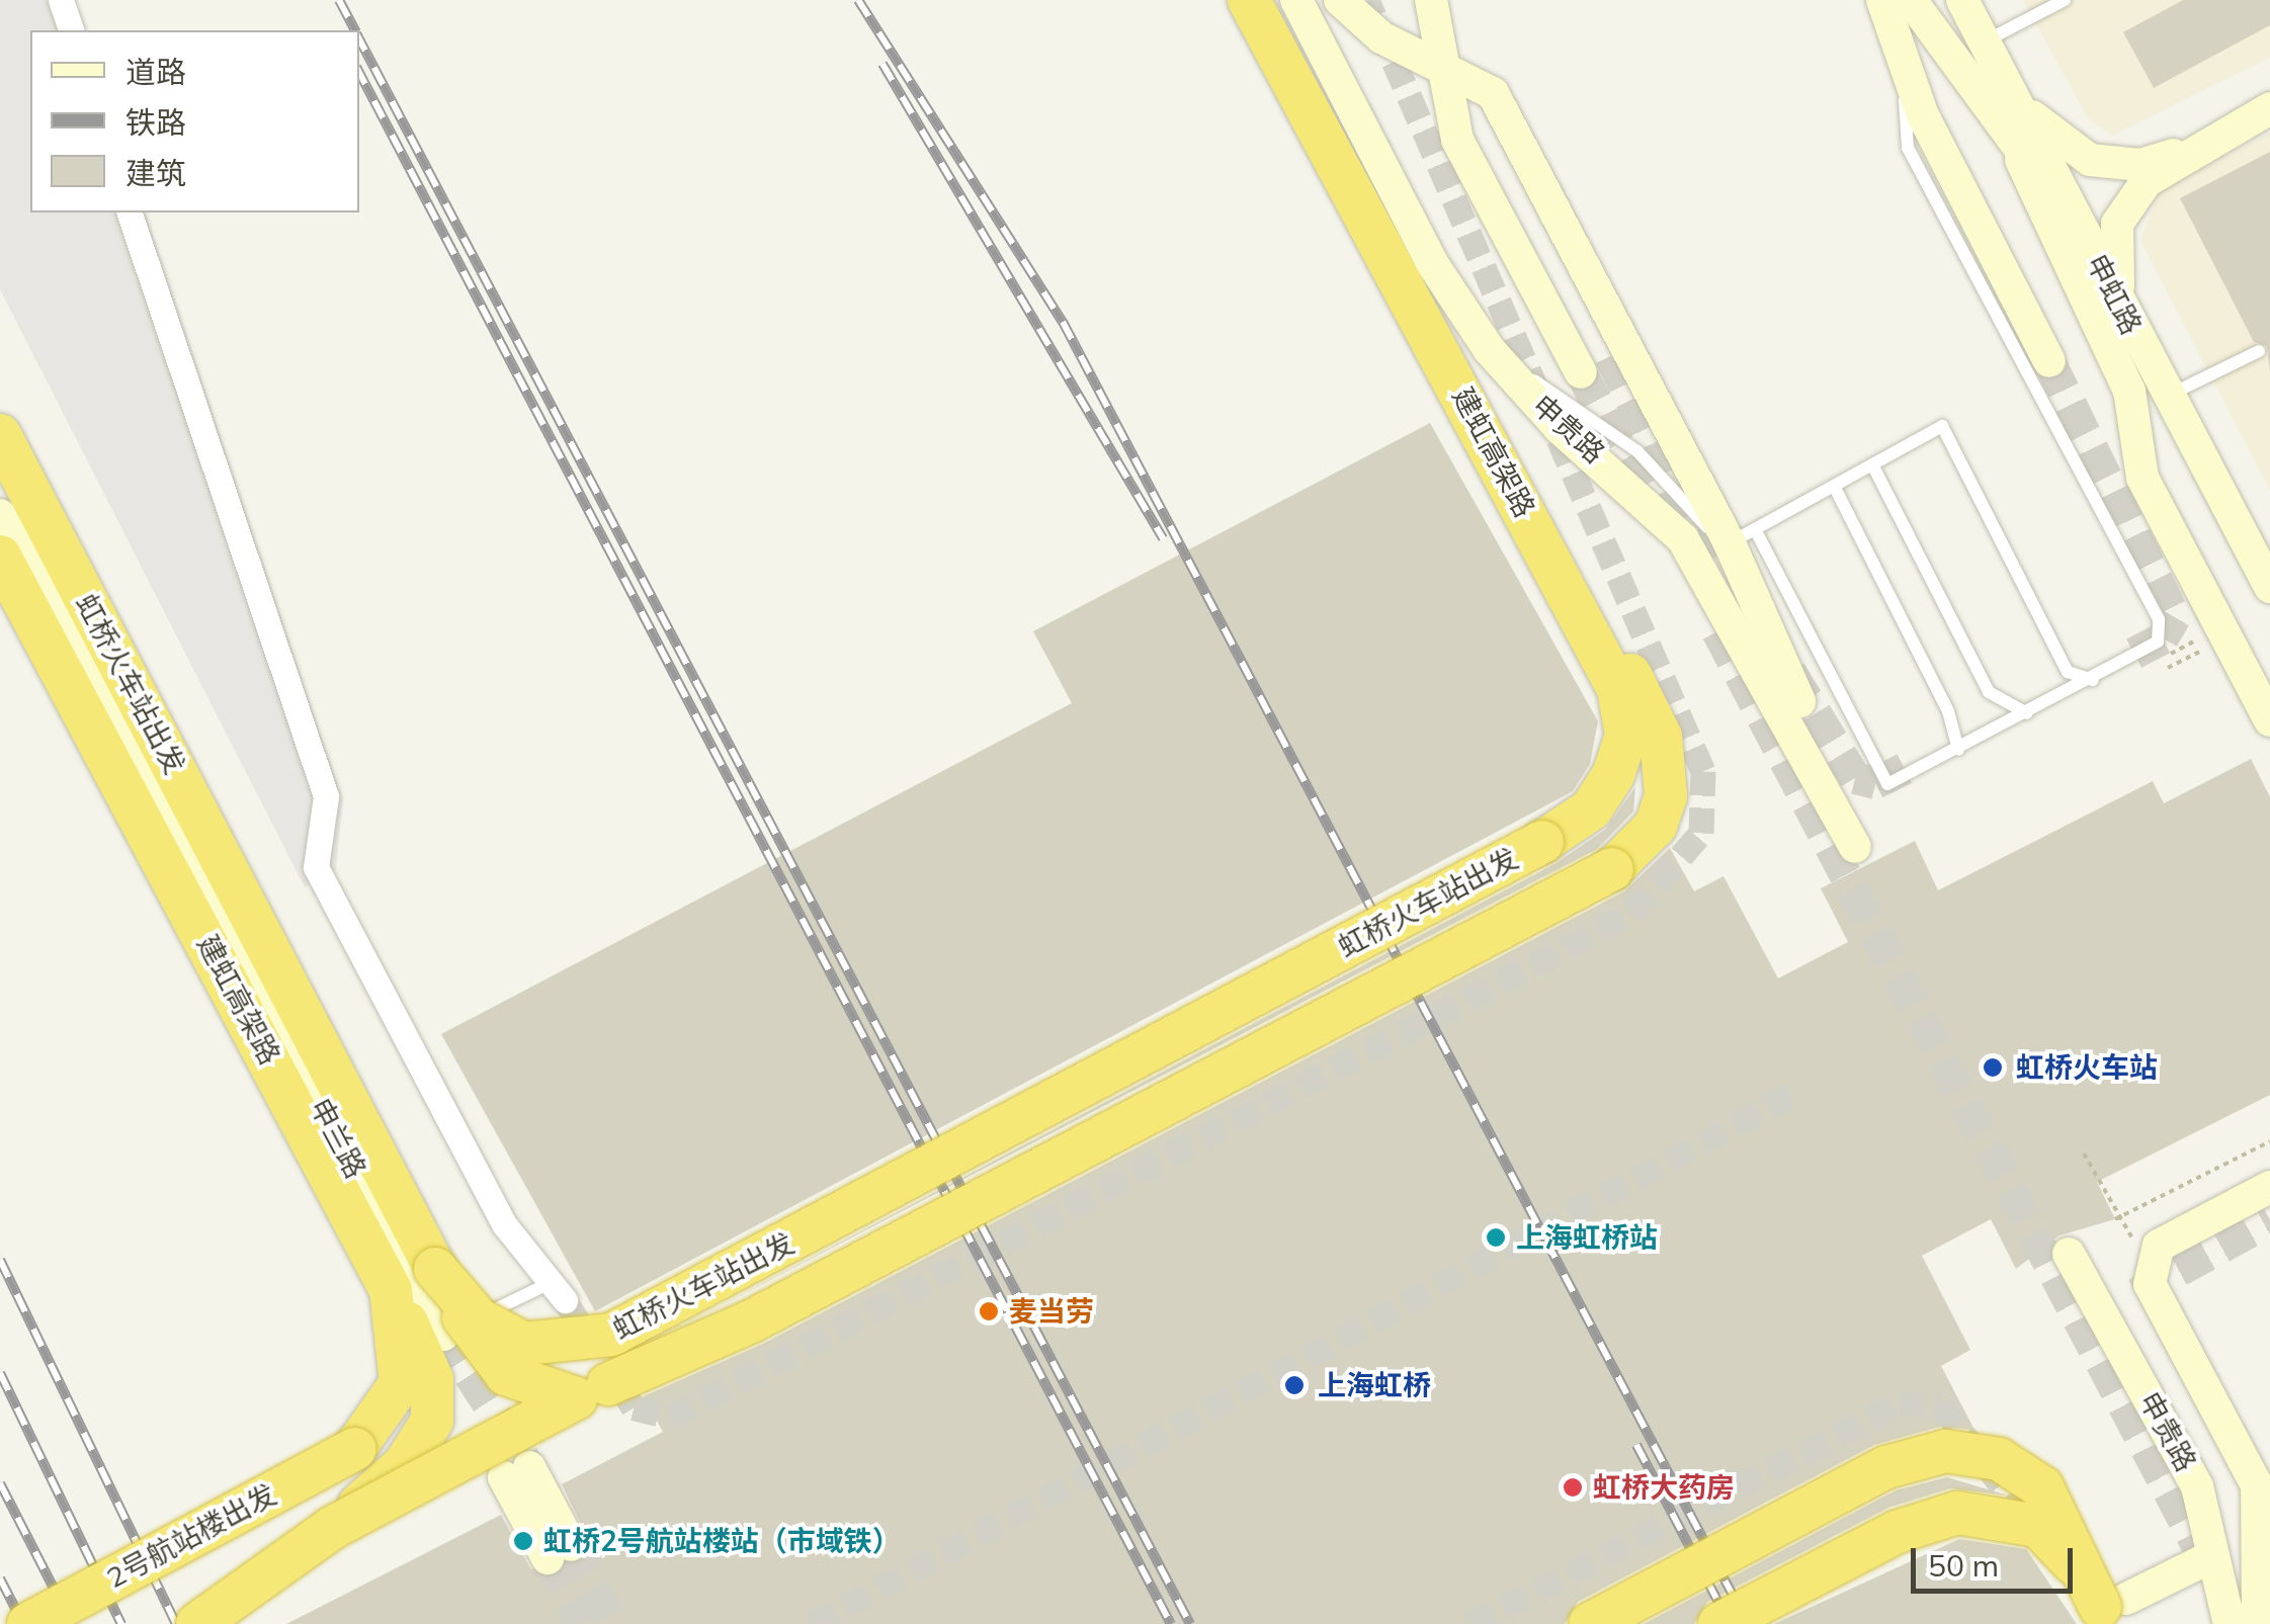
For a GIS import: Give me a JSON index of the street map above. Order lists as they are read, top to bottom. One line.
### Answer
{"streets":{"highway":["建虹高架路","虹桥火车站出发","2号航站楼出发"],"street":["申虹路","申贵路","申兰路"]},"crossings":[["建虹高架路","虹桥火车站出发"],["建虹高架路","2号航站楼出发"]],"places":["虹桥火车站","上海虹桥站","麦当劳","上海虹桥","虹桥大药房","虹桥2号航站楼站（市域铁）"],"legend":["道路","铁路","建筑"],"scale_bar":"50 m"}
